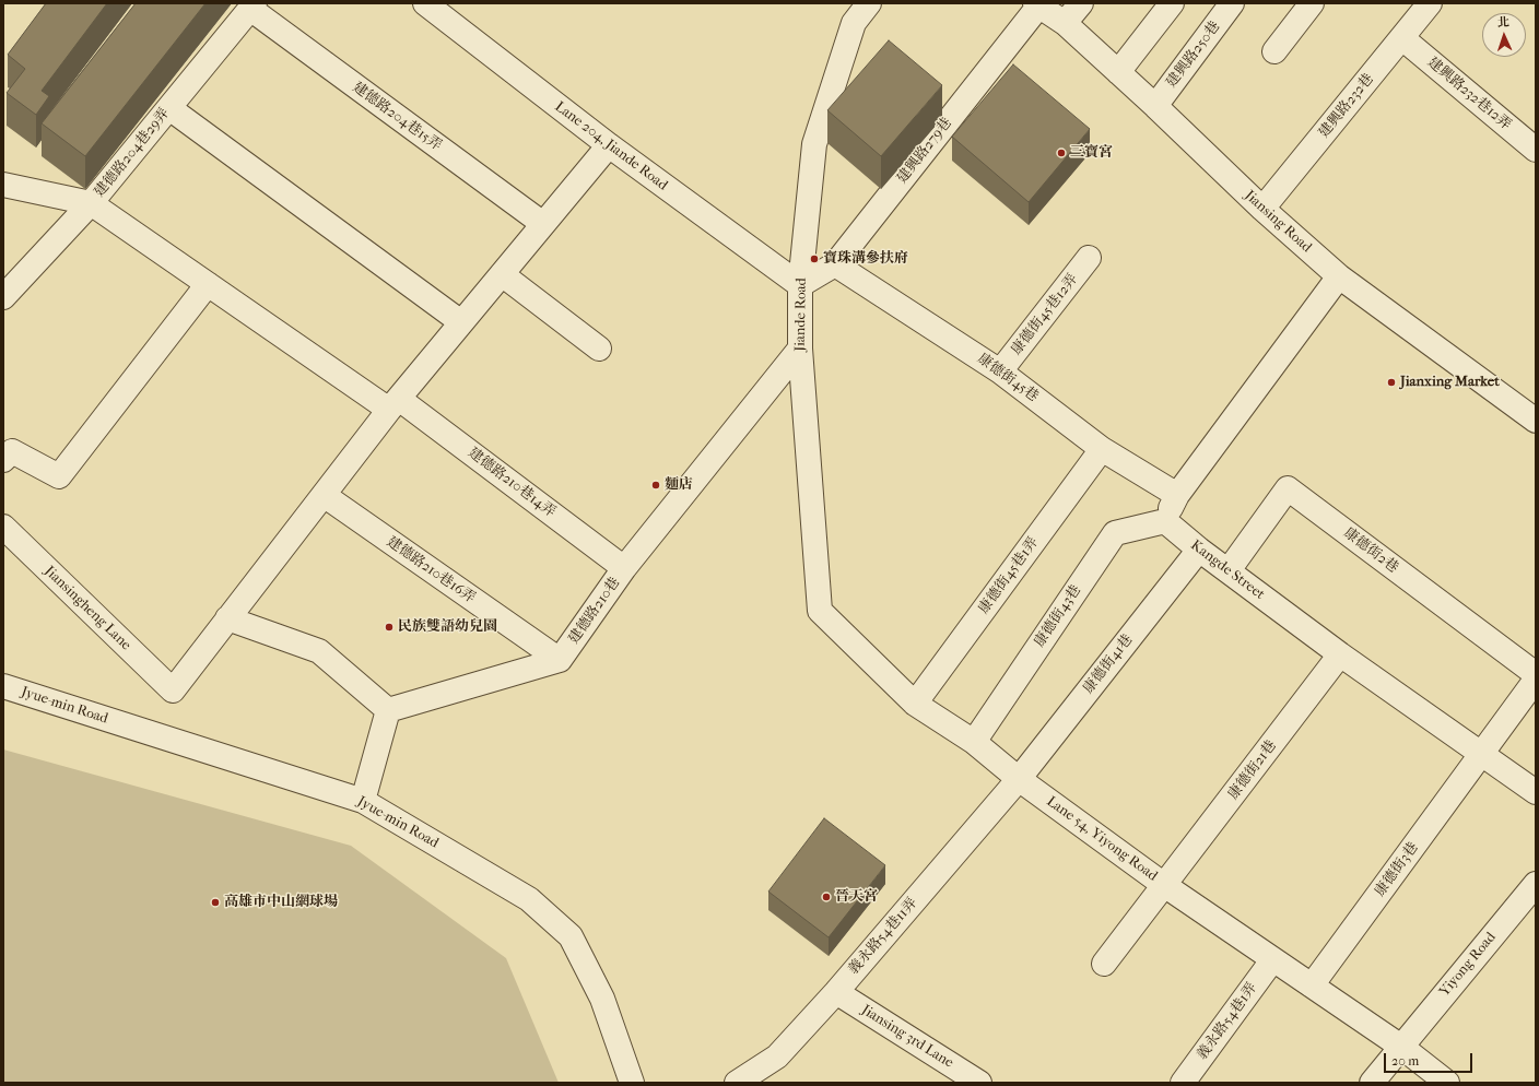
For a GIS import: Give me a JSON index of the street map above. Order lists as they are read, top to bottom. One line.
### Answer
{"streets":{"street":["建興路250巷","建興路232巷12弄","建興路232巷","建德路204巷15弄","Lane 204, Jiande Road","建興路279巷","建德路204巷29弄","Jiansing Road","Jiande Road","康德街45巷12弄","康德街45巷","建德路210巷14弄","康德街2巷","建德路210巷16弄","Kangde Street","康德街45巷1弄","Jiansingheng Lane","建德路210巷","康德街43巷","康德街41巷","Jyue-min Road","康德街21巷","Lane 54, Yiyong Road","康德街3巷","義永路54巷11弄","Yiyong Road","義永路54巷1弄","Jiansing 3rd Lane"]},"crossings":[["建興路250巷","Jiansing Road"],["建興路232巷12弄","建興路232巷"],["建興路232巷","Jiansing Road"],["建德路204巷15弄","建德路204巷29弄"],["Lane 204, Jiande Road","建興路279巷"],["Lane 204, Jiande Road","Jiande Road"],["建興路279巷","Jiansing Road"],["建興路279巷","Jiande Road"],["建興路279巷","康德街45巷"],["建德路204巷29弄","建德路210巷14弄"],["Jiande Road","建德路210巷"],["Jiande Road","Lane 54, Yiyong Road"],["康德街45巷12弄","康德街45巷"],["康德街45巷","康德街45巷1弄"],["建德路210巷14弄","建德路210巷"],["康德街2巷","Kangde Street"],["建德路210巷16弄","建德路210巷"],["Kangde Street","康德街43巷"],["Kangde Street","康德街41巷"],["Kangde Street","康德街21巷"],["Kangde Street","康德街3巷"],["康德街45巷1弄","Lane 54, Yiyong Road"],["康德街43巷","Lane 54, Yiyong Road"],["康德街41巷","Lane 54, Yiyong Road"],["康德街41巷","義永路54巷11弄"],["康德街21巷","Lane 54, Yiyong Road"],["Lane 54, Yiyong Road","康德街3巷"],["Lane 54, Yiyong Road","義永路54巷11弄"],["Lane 54, Yiyong Road","Yiyong Road"],["Lane 54, Yiyong Road","義永路54巷1弄"],["義永路54巷11弄","Jiansing 3rd Lane"]],"places":["三寶宮","寶珠溝參扶府","Jianxing Market","麵店","民族雙語幼兒園","晉天宮","高雄市中山網球場"],"scale_bar":"20 m","north":"top"}
